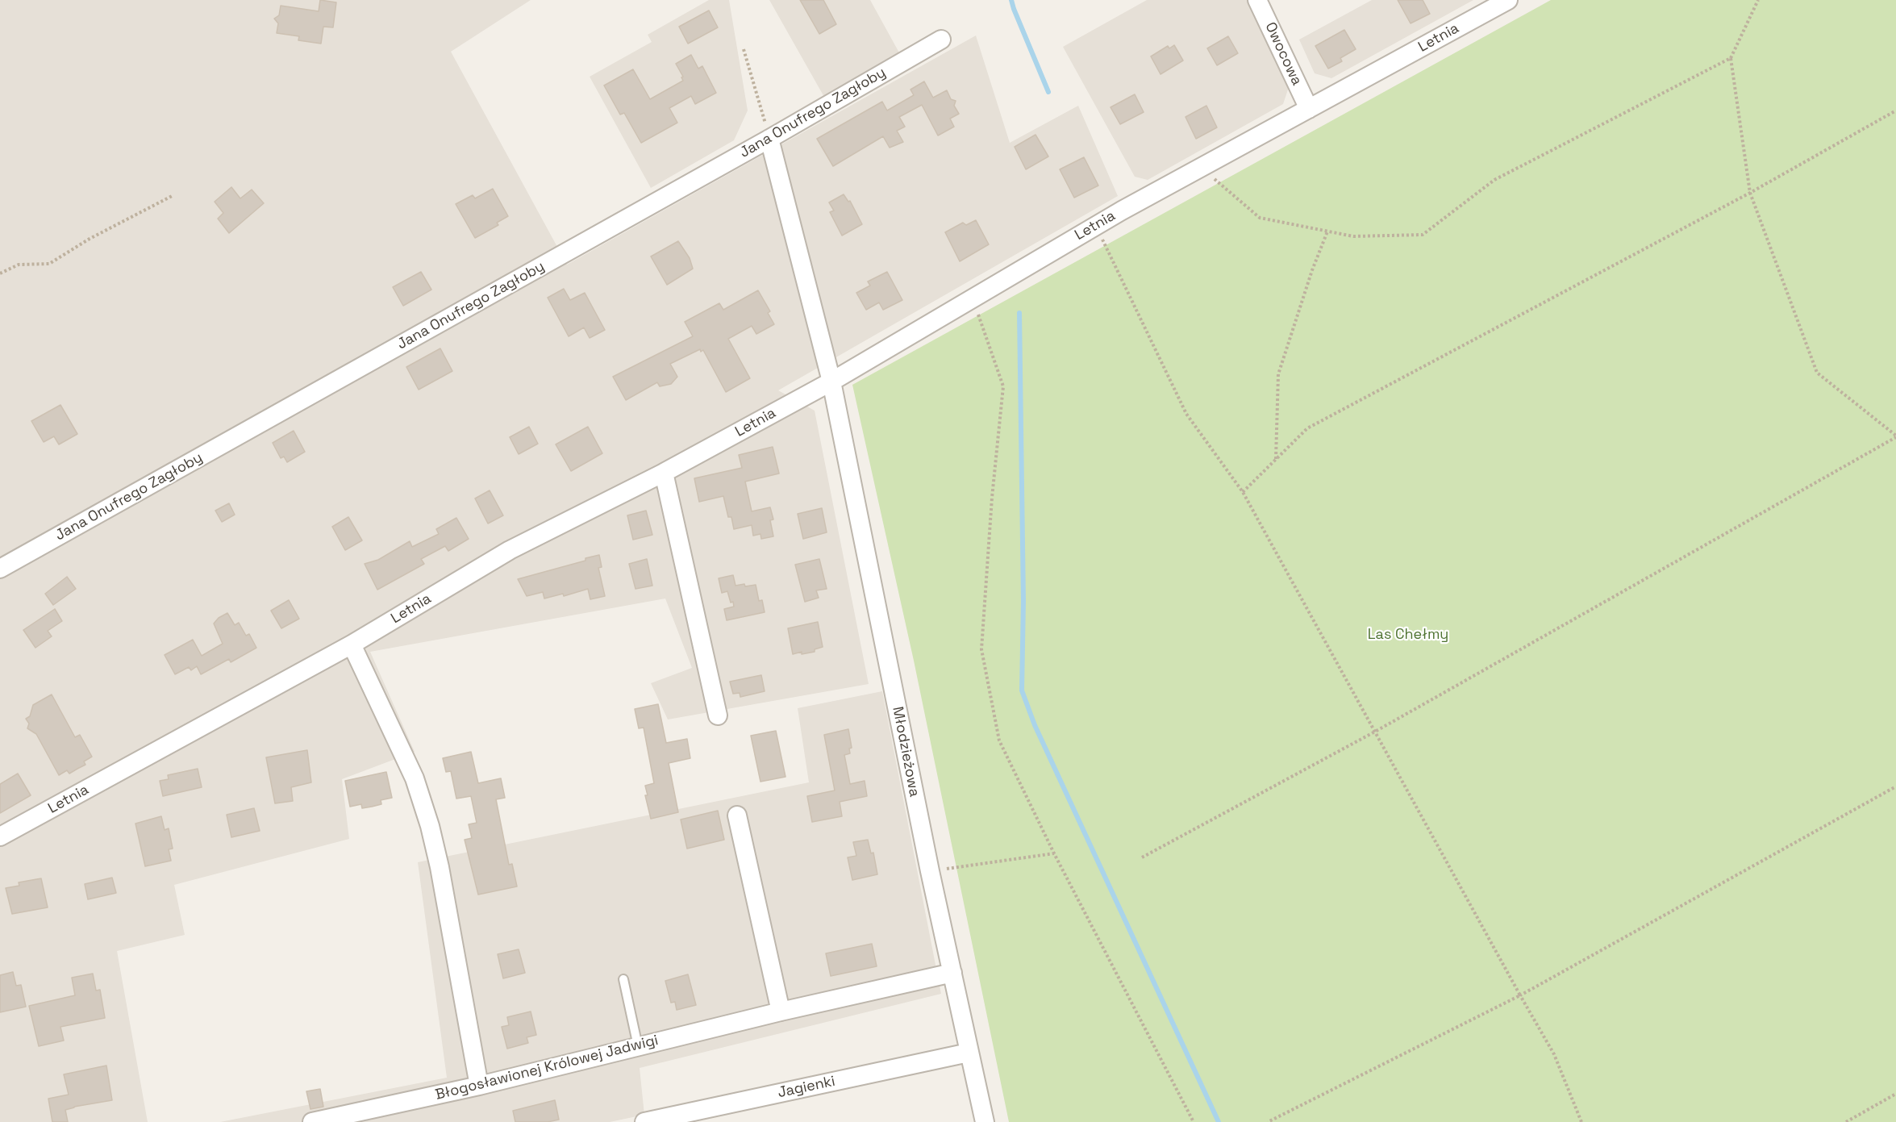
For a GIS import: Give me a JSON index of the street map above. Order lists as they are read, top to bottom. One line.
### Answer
{"streets":{"street":["Letnia","Owocowa","Jana Onufrego Zagłoby","Młodzieżowa","Błogosławionej Królowej Jadwigi","Jagienki"]},"crossings":[["Letnia","Owocowa"],["Letnia","Młodzieżowa"],["Jana Onufrego Zagłoby","Młodzieżowa"],["Młodzieżowa","Błogosławionej Królowej Jadwigi"],["Młodzieżowa","Jagienki"]],"parks":["Las Chełmy"]}
